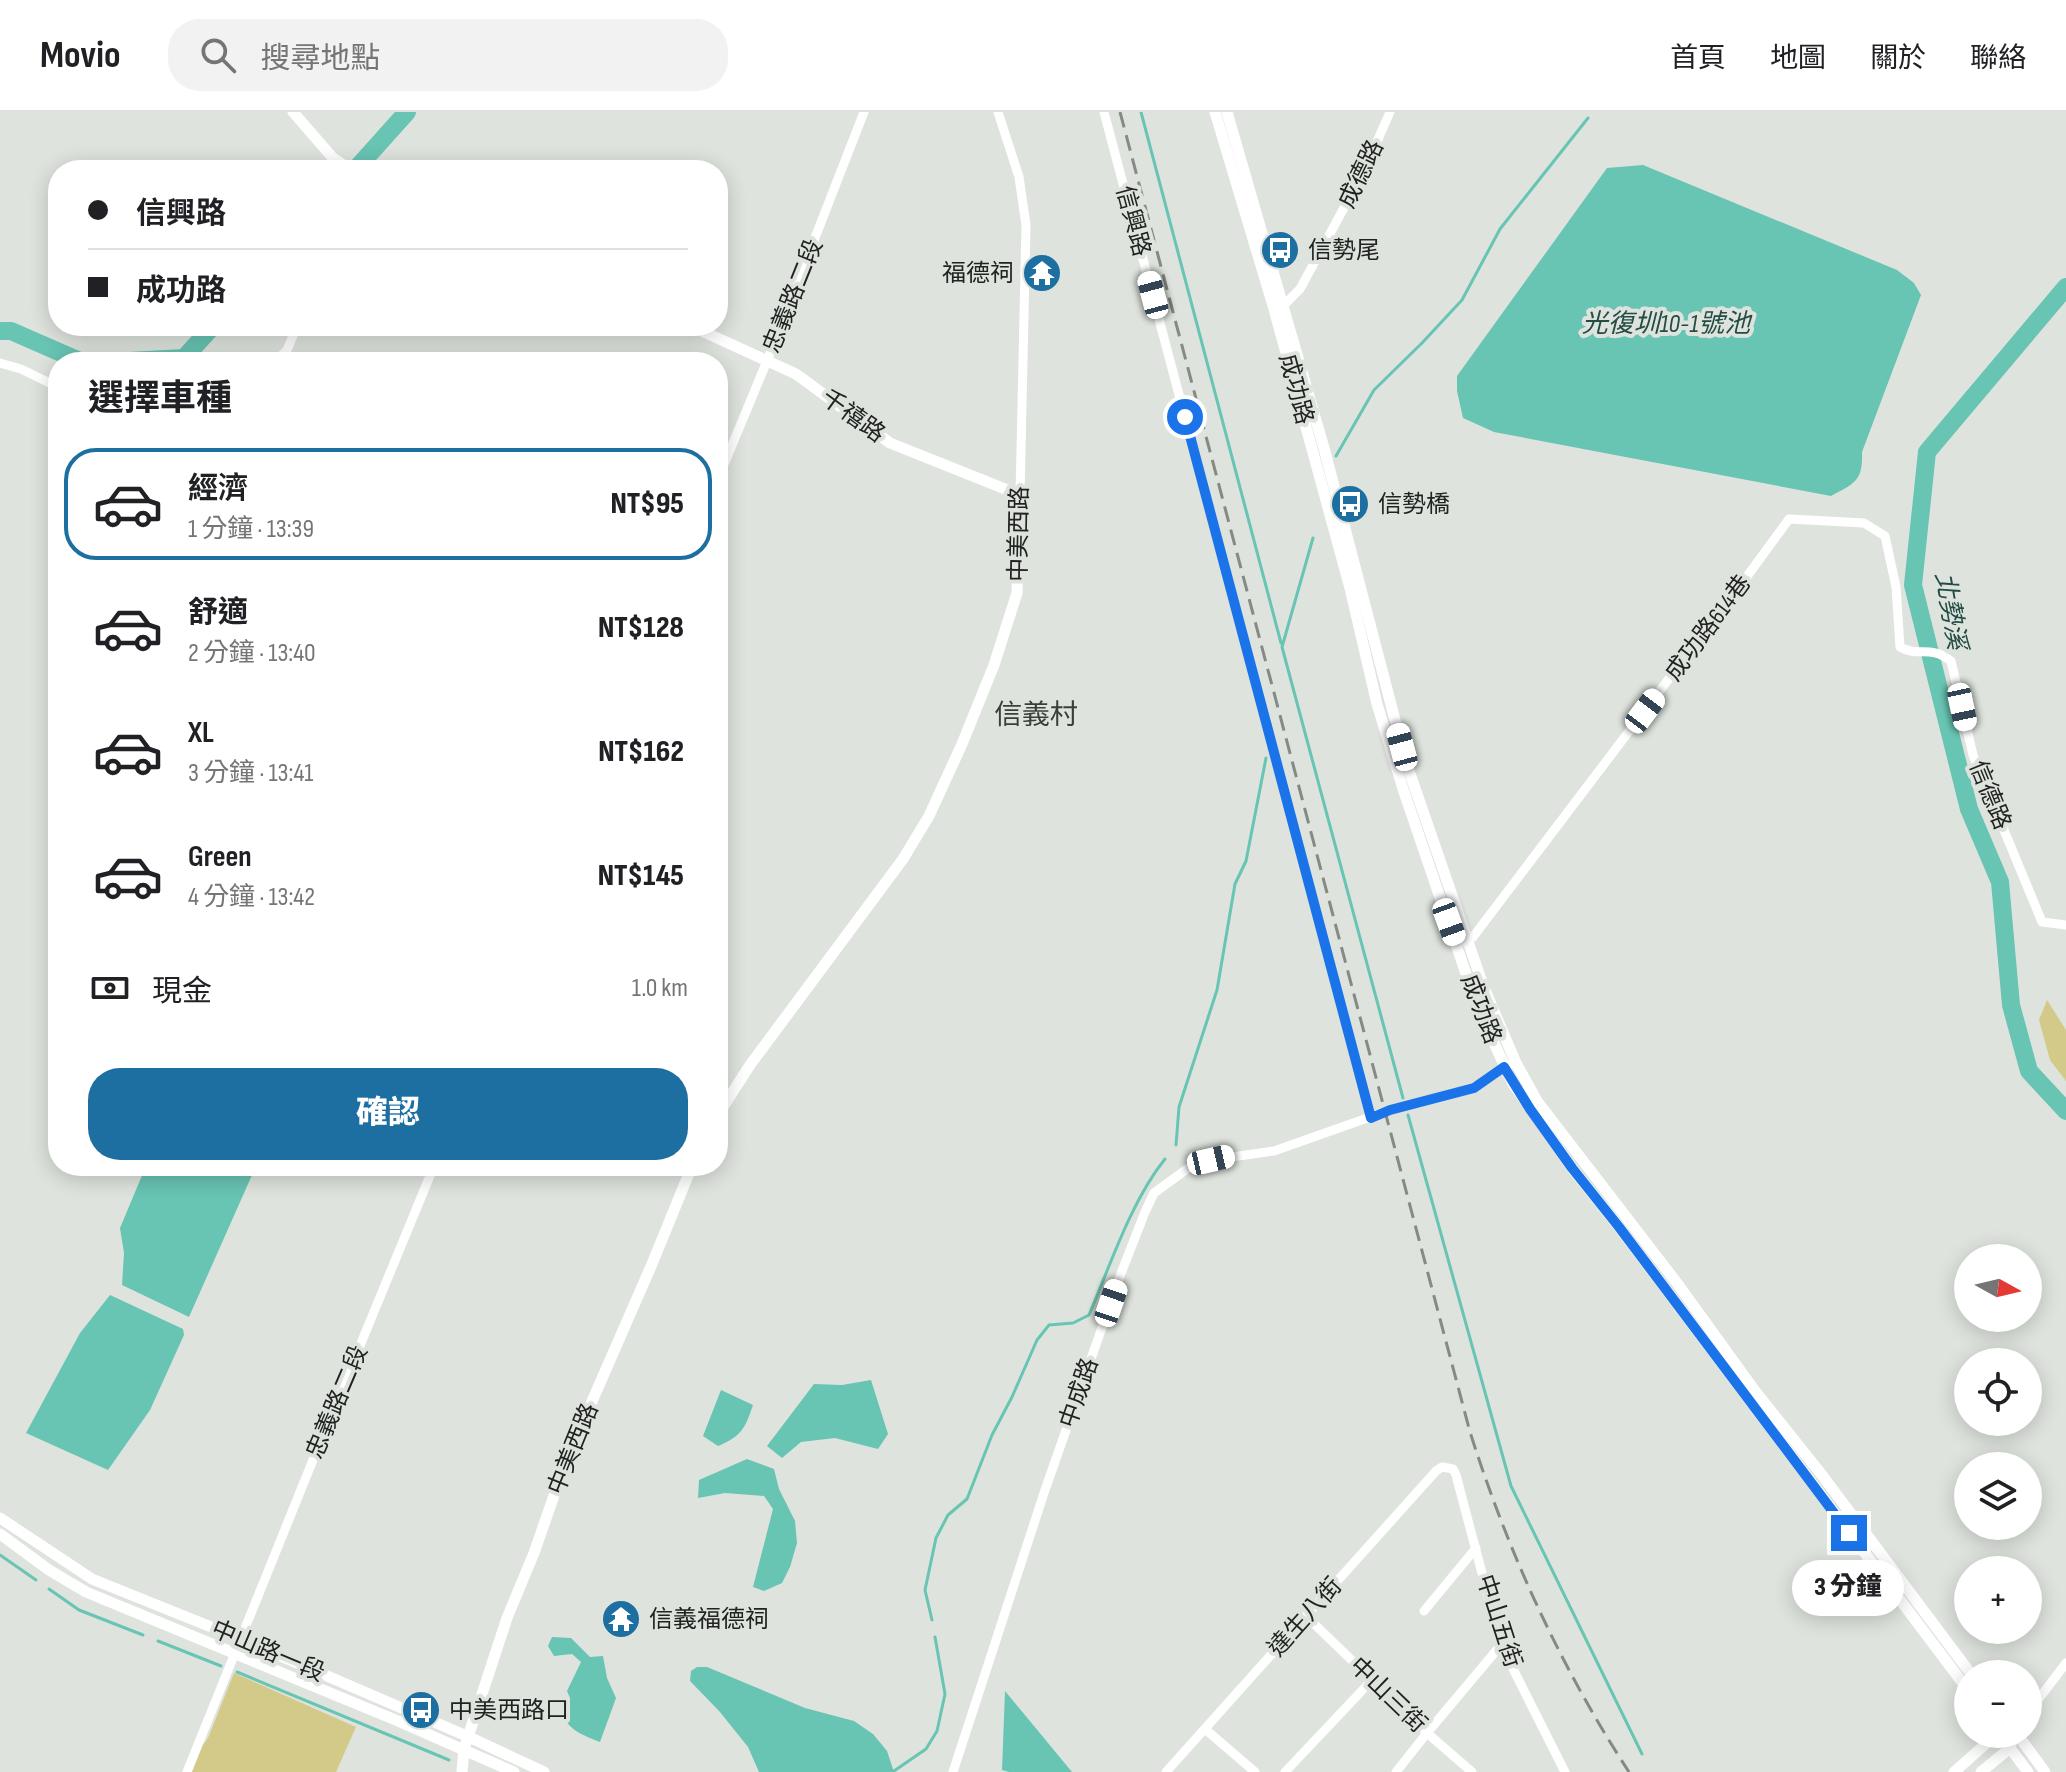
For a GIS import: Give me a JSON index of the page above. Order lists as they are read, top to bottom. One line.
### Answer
{"streets":{"street":["成德路","信興路","忠義路二段","成功路","千禧路","中美西路","成功路614巷","信德路","中成路","達生八街","中山五街","中山路一段","中山三街"]},"crossings":[["成德路","成功路"],["信興路","中成路"],["忠義路二段","千禧路"],["忠義路二段","中山路一段"],["成功路","成功路614巷"],["成功路","中成路"],["千禧路","中美西路"],["中美西路","中山路一段"],["成功路614巷","信德路"],["達生八街","中山五街"],["達生八街","中山三街"]],"districts":["信義村"],"water":["光復圳10-1號池","北勢溪"],"places":{"bus stop":["信勢尾","信勢橋","中美西路口"],"temple":["福德祠","信義福德祠"]},"north":"right","page":{"header":"Movio","search":"搜尋地點","nav":["首頁","地圖","關於","聯絡"],"banner":["信興路","成功路"],"heading":"選擇車種","list":[{"name":"經濟","note":"1 分鐘 · 13:39","value":"NT$95"},{"name":"舒適","note":"2 分鐘 · 13:40","value":"NT$128"},{"name":"XL","note":"3 分鐘 · 13:41","value":"NT$162"},{"name":"Green","note":"4 分鐘 · 13:42","value":"NT$145"}],"pay":["現金","1.0 km"],"buttons":"確認","map_buttons":["+","−"],"bubble":"3 分鐘"}}
